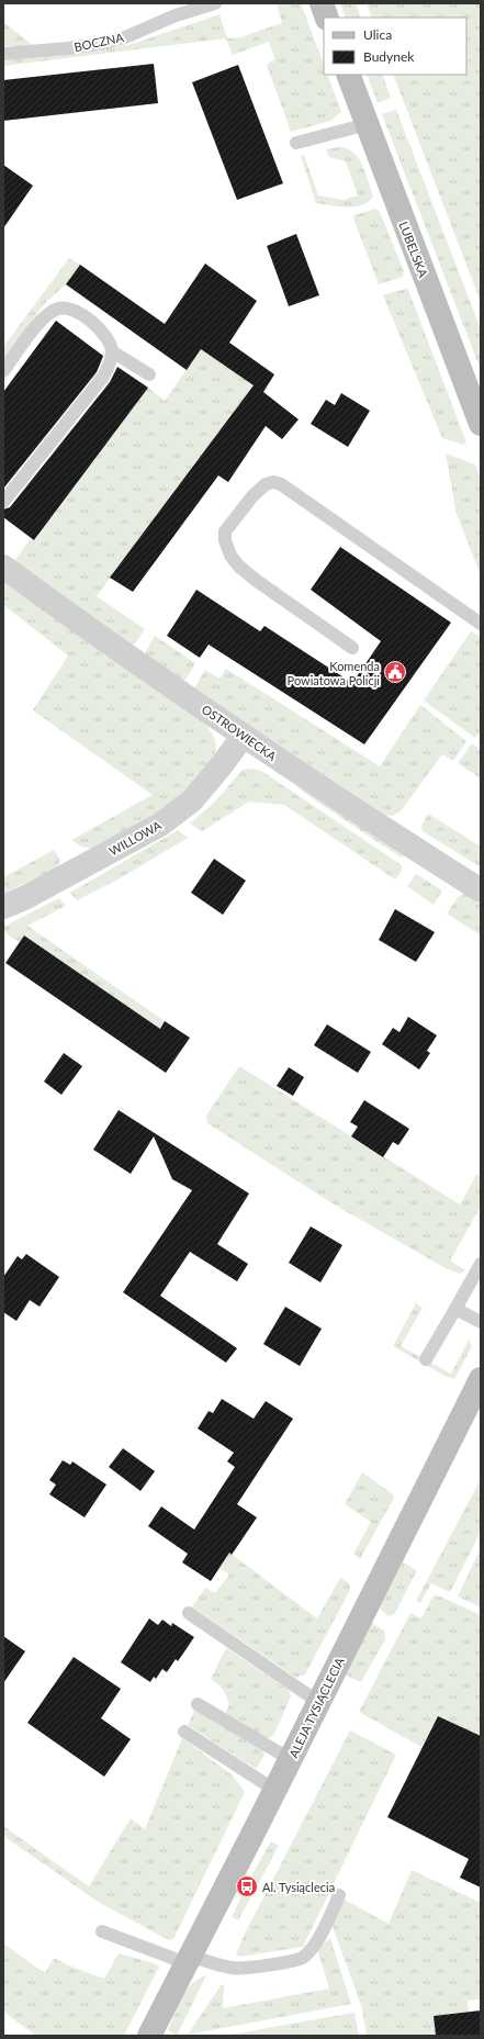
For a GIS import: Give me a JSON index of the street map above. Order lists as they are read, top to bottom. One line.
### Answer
{"streets":{"street":["LUBELSKA","OSTROWIECKA","WILLOWA","ALEJA TYSIĄCLECIA"],"lane":["BOCZNA"]},"crossings":[["OSTROWIECKA","WILLOWA"]],"places":{"public building":["Komenda Powiatowa Policji"],"bus stop":["Al. Tysiąclecia"]},"legend":["Ulica","Budynek"]}
